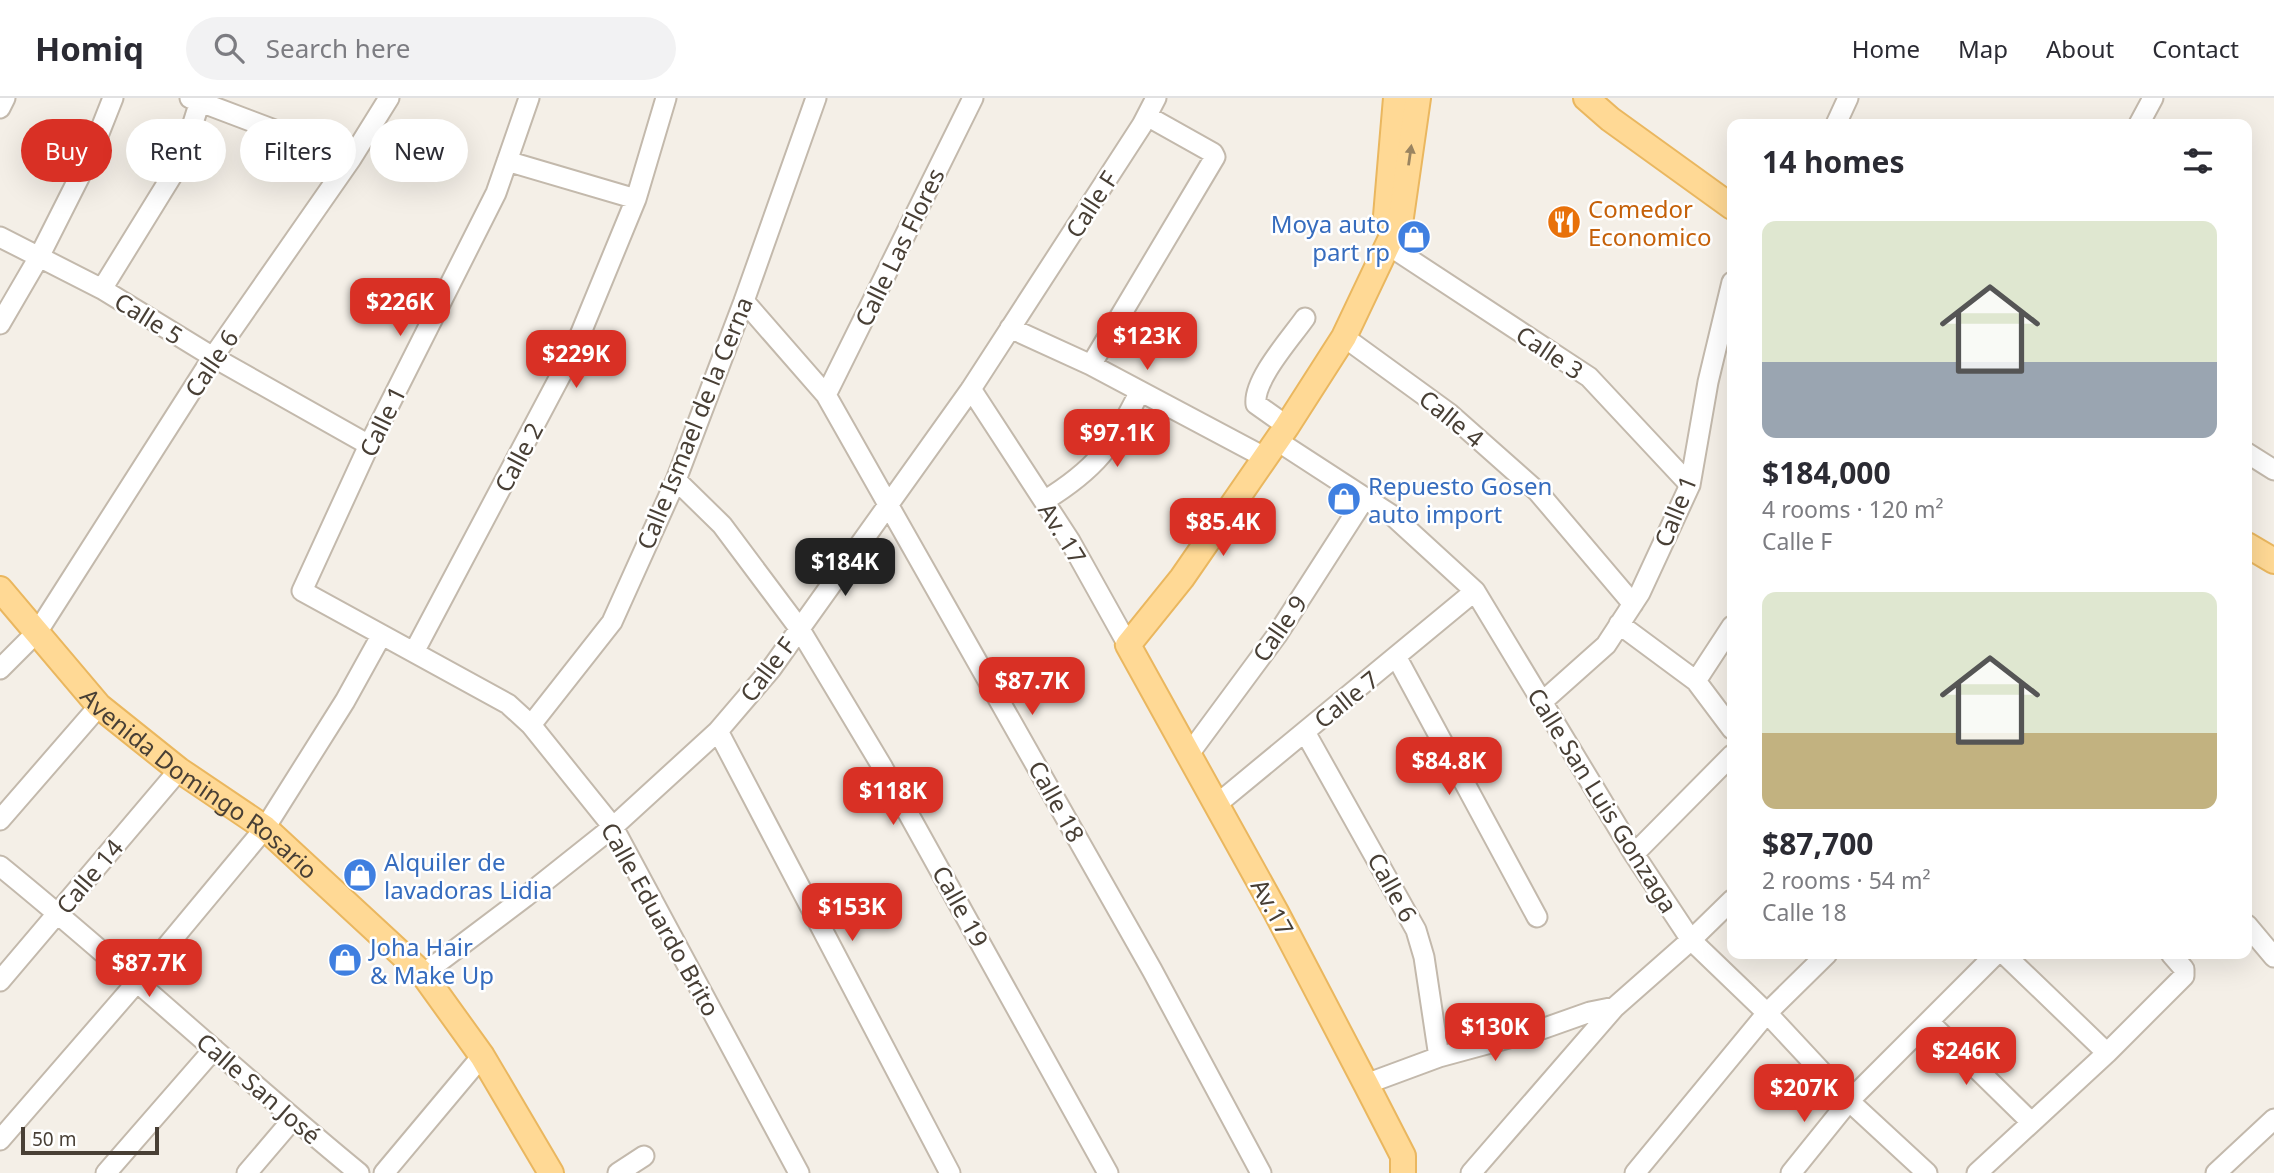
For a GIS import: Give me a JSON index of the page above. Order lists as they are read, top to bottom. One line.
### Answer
{"streets":{"main road":["Avenida Domingo Rosario","Av.17"],"street":["Calle F","Calle Las Flores","Calle 5","Calle 3","Calle 6","Calle 4","Calle 1","Calle Ismael de la Cerna","Calle 2","Av. 17","Calle 9","Calle 7","Calle San Luis Gonzaga","Calle 18","Calle 14","Calle 19","Calle Eduardo Brito","Calle San José"]},"crossings":[["Calle F","Av. 17"],["Calle F","Avenida Domingo Rosario"],["Calle F","Calle 18"],["Calle F","Calle 19"],["Calle F","Calle Eduardo Brito"],["Calle Las Flores","Calle 18"],["Calle 5","Calle 6"],["Calle 5","Calle 1"],["Calle 3","Calle 1"],["Calle 6","Calle 7"],["Calle 6","Avenida Domingo Rosario"],["Calle 4","Calle 1"],["Calle 1","Calle San Luis Gonzaga"],["Calle 1","Calle Eduardo Brito"],["Calle Ismael de la Cerna","Calle 18"],["Calle Ismael de la Cerna","Calle 19"],["Calle Ismael de la Cerna","Calle Eduardo Brito"],["Calle 2","Calle Eduardo Brito"],["Av. 17","Av.17"],["Calle 9","Calle San Luis Gonzaga"],["Calle 9","Av.17"],["Calle 7","Calle San Luis Gonzaga"],["Calle 7","Av.17"],["Avenida Domingo Rosario","Calle 14"],["Calle 14","Calle San José"]],"places":{"restaurant":["Comedor Economico"],"shop":["Moya auto part rp","Repuesto Gosen auto import","Alquiler de lavadoras Lidia","Joha Hair & Make Up"]},"scale_bar":"50 m","page":{"header":"Homiq","search":"Search here","nav":["Home","Map","About","Contact"],"chip":["Buy","Rent","Filters","New"],"heading":"14 homes","list":[{"name":"$184,000","note":"4 rooms · 120 m² · Calle F"},{"name":"$87,700","note":"2 rooms · 54 m² · Calle 18"}],"price":["$226K","$123K","$229K","$97.1K","$85.4K","$184K","$87.7K","$84.8K","$118K","$153K","$87.7K","$130K","$246K","$207K"],"scale":"50 m"}}
